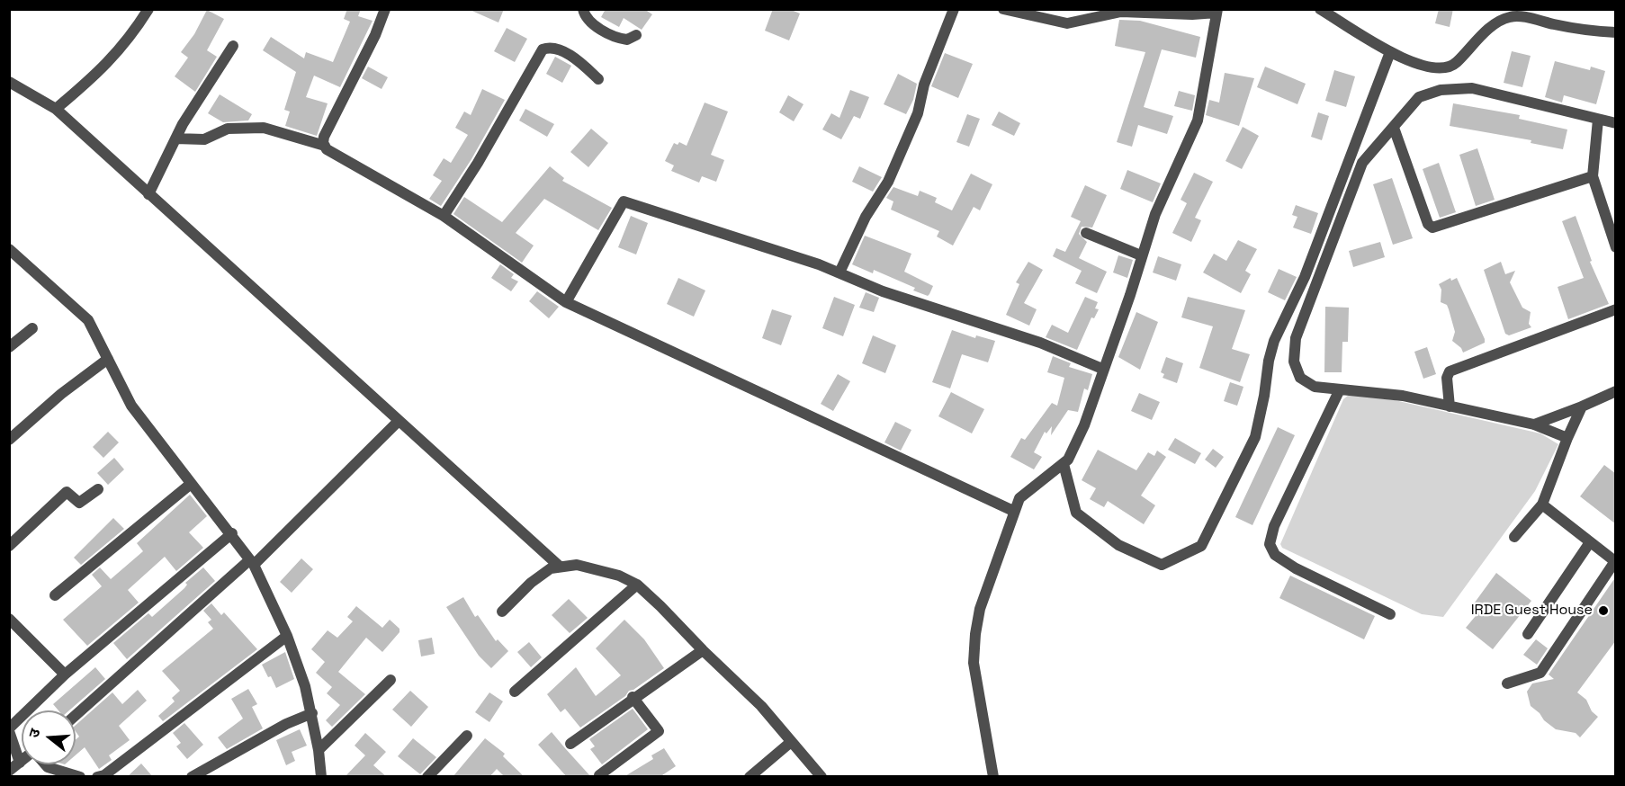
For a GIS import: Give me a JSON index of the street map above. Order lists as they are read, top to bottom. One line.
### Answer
{"places":["IRDE Guest House"],"north":"left"}
